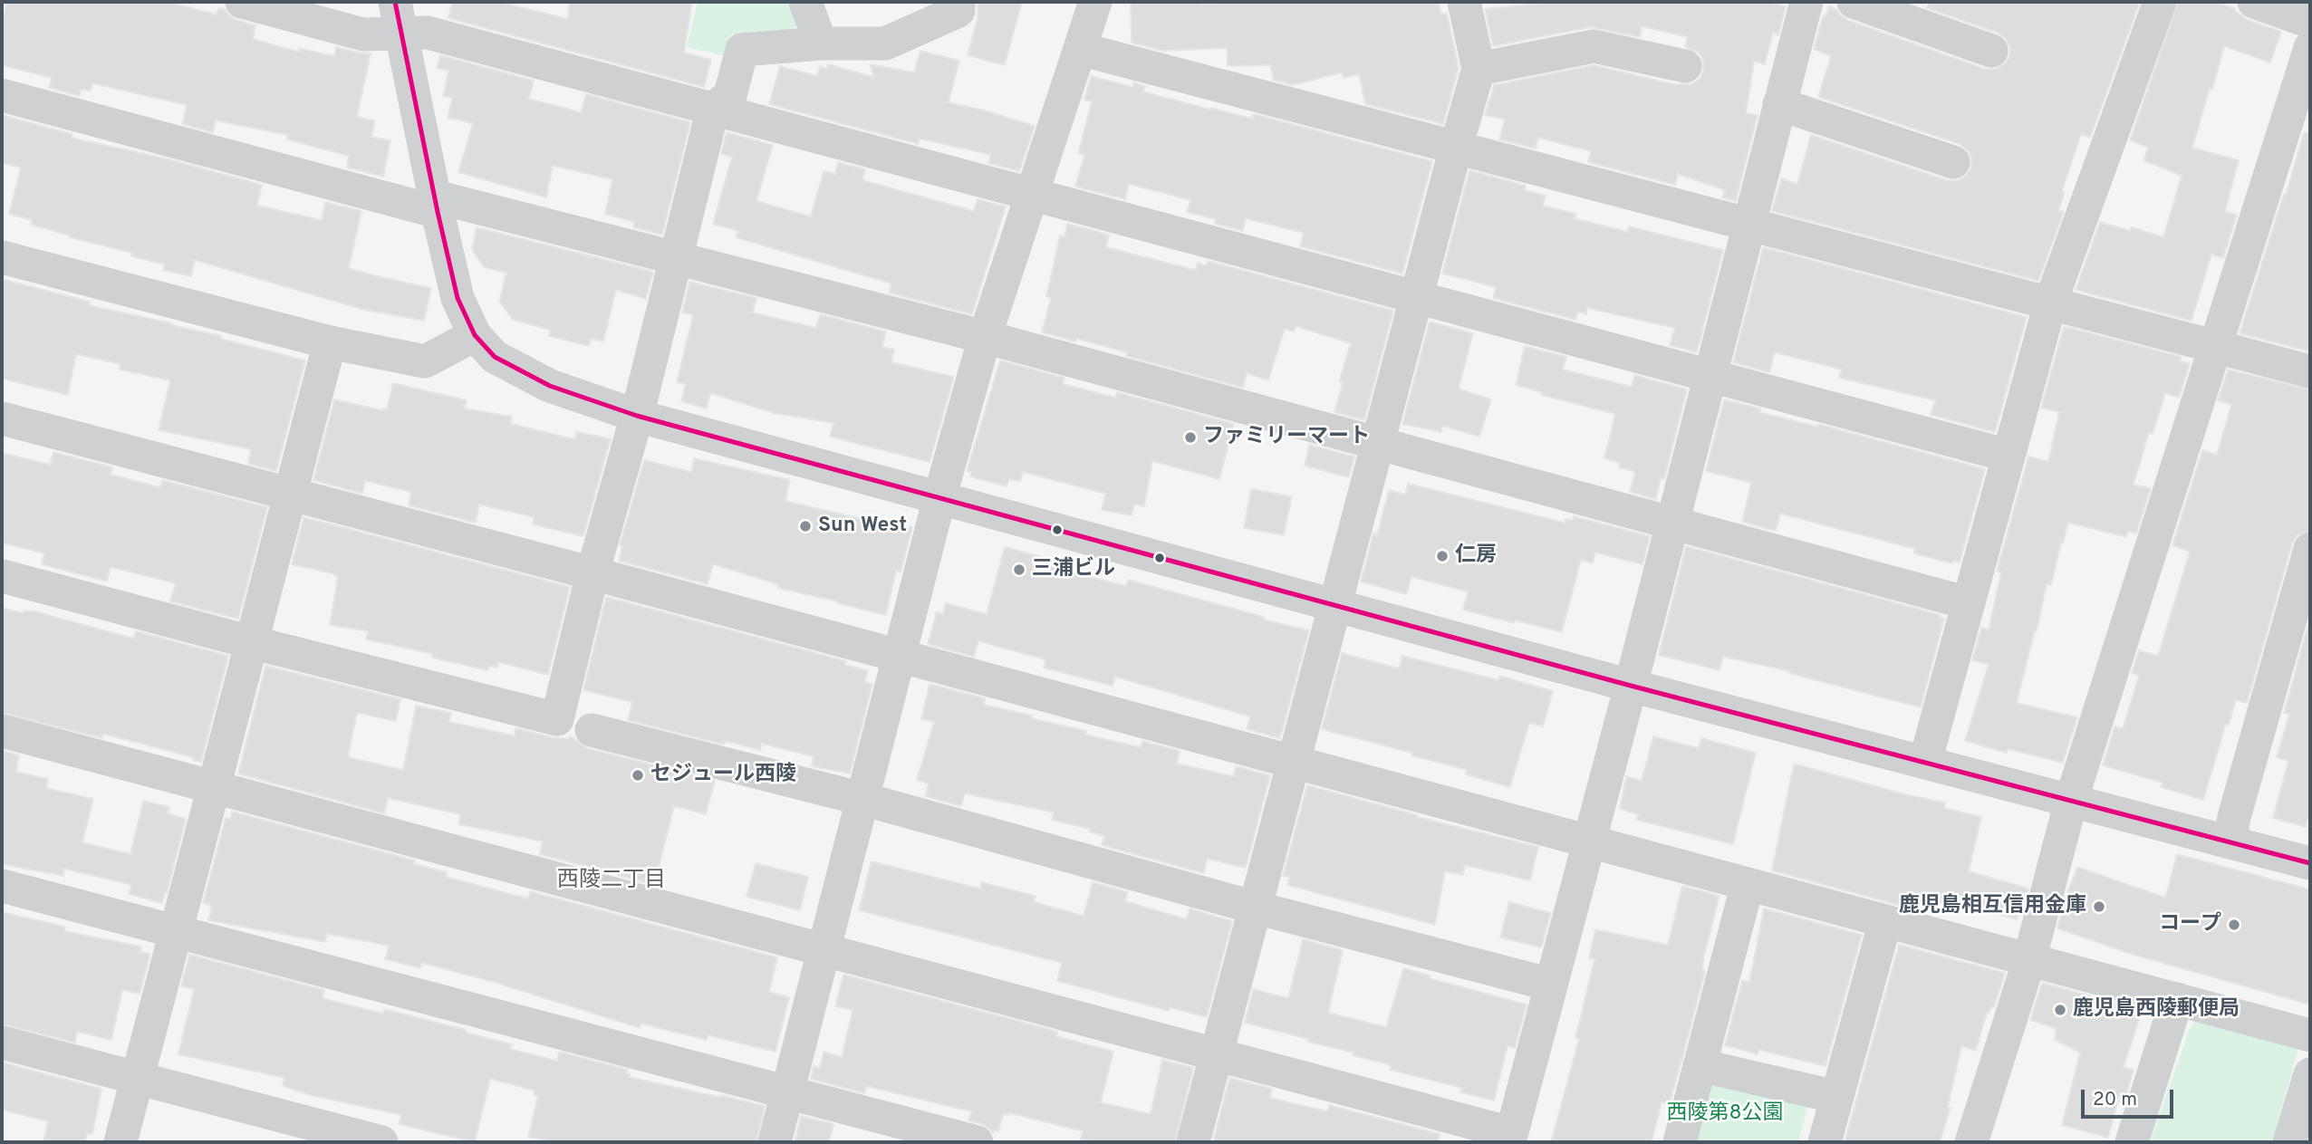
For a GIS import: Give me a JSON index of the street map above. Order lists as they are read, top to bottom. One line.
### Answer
{"districts":["西陵二丁目"],"parks":["西陵第8公園"],"places":["ファミリーマート","Sun West","仁房","三浦ビル","セジュール西陵","鹿児島相互信用金庫","コープ","鹿児島西陵郵便局"],"scale_bar":"20 m"}
